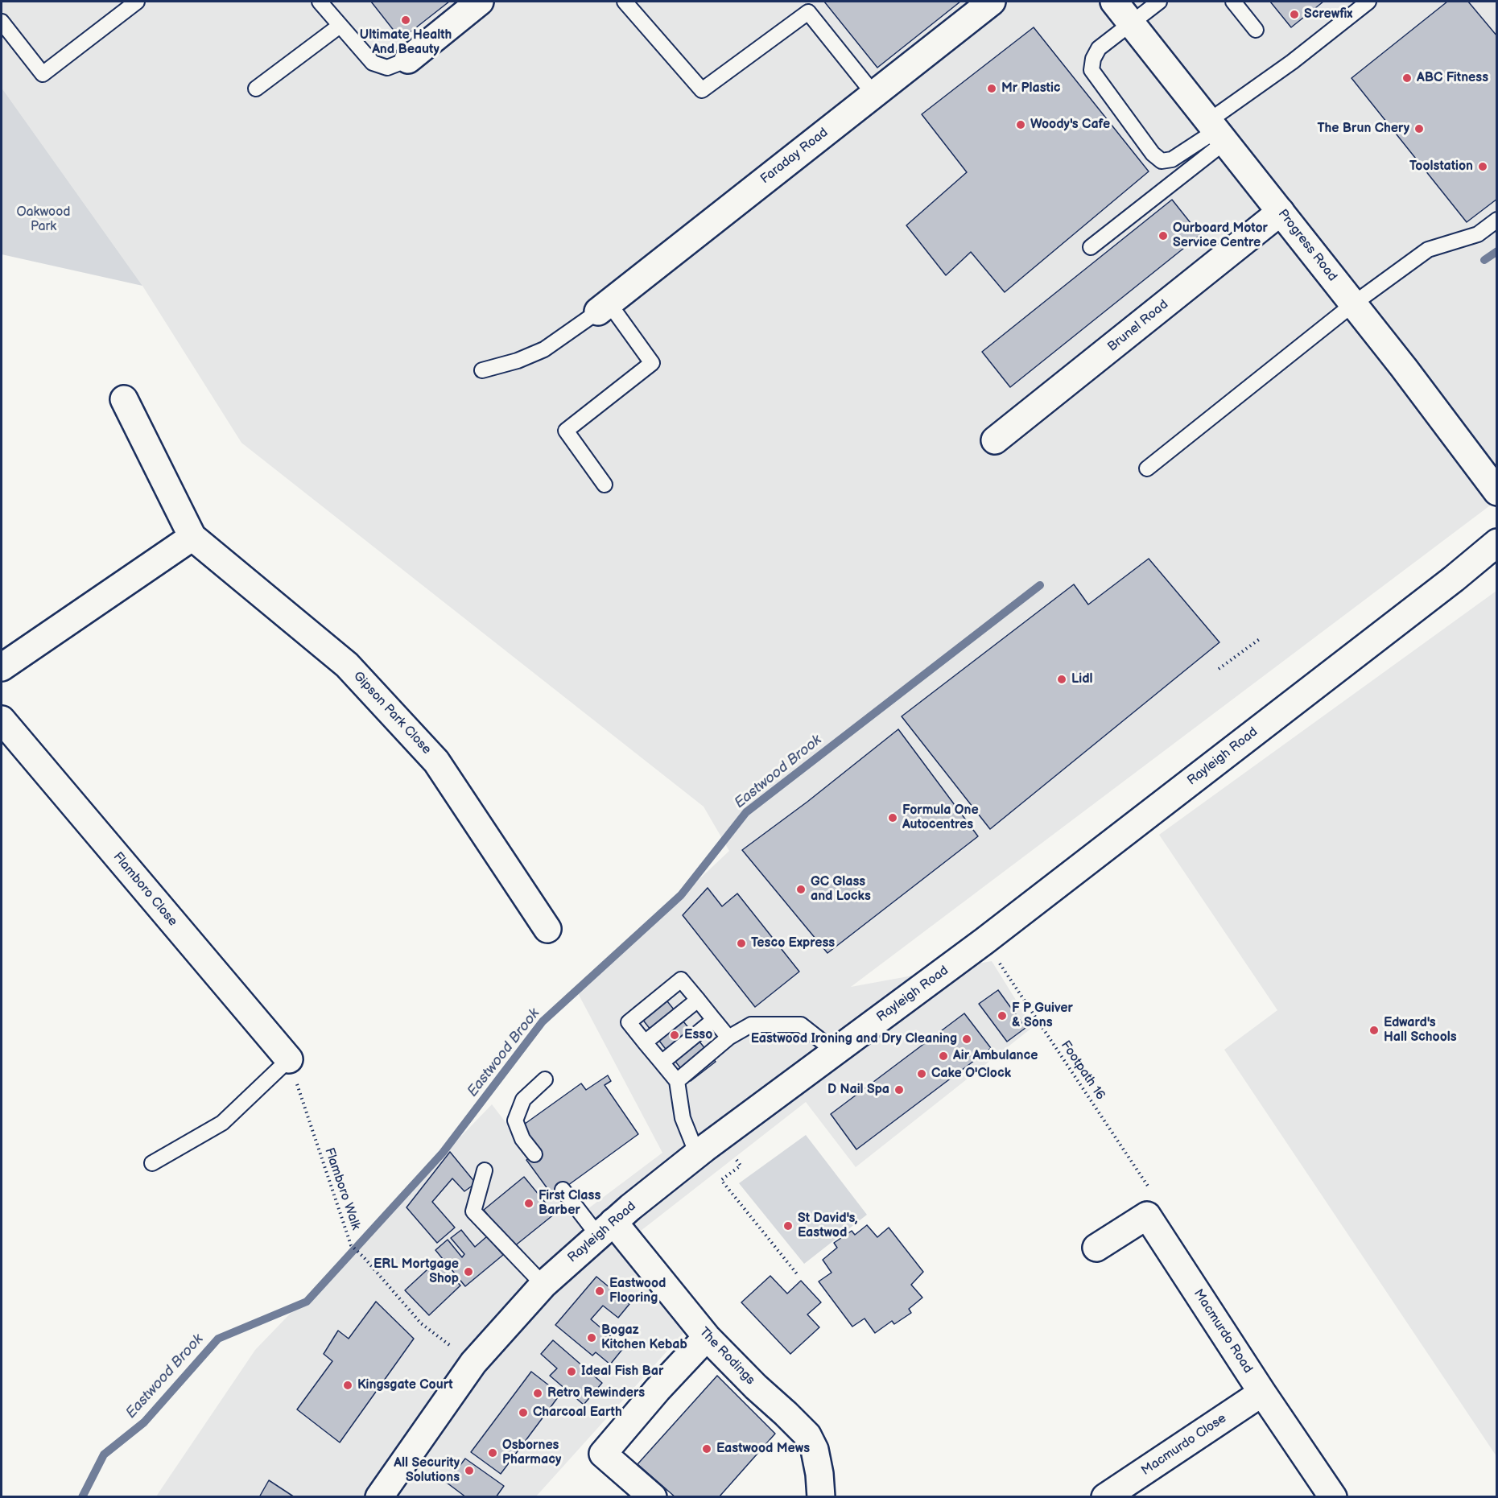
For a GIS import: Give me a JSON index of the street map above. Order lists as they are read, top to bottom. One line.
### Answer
{"streets":{"street":["Faraday Road","Progress Road","Brunel Road","Gipson Park Close","Rayleigh Road","Flamboro Close","Macmurdo Road","The Rodings","Macmurdo Close"],"path":["Footpath 16","Flamboro Walk"]},"crossings":[["Progress Road","Brunel Road"],["Rayleigh Road","Footpath 16"],["Rayleigh Road","Flamboro Walk"],["Rayleigh Road","The Rodings"],["Flamboro Close","Flamboro Walk"],["Footpath 16","Macmurdo Road"],["Macmurdo Road","Macmurdo Close"]],"water":["Eastwood Brook"],"parks":["Oakwood Park"],"places":["Screwfix","Ultimate Health And Beauty","ABC Fitness","Mr Plastic","Woody's Cafe","The Brun Chery","Toolstation","Ourboard Motor Service Centre","Lidl","Formula One Autocentres","GC Glass and Locks","Tesco Express","F P Guiver & Sons","Edward's Hall Schools","Esso","Eastwood Ironing and Dry Cleaning","Air Ambulance","Cake O'Clock","D Nail Spa","First Class Barber","St David's, Eastwod","ERL Mortgage Shop","Eastwood Flooring","Bogaz Kitchen Kebab","Ideal Fish Bar","Kingsgate Court","Retro Rewinders","Charcoal Earth","Eastwood Mews","Osbornes Pharmacy","All Security Solutions"]}
